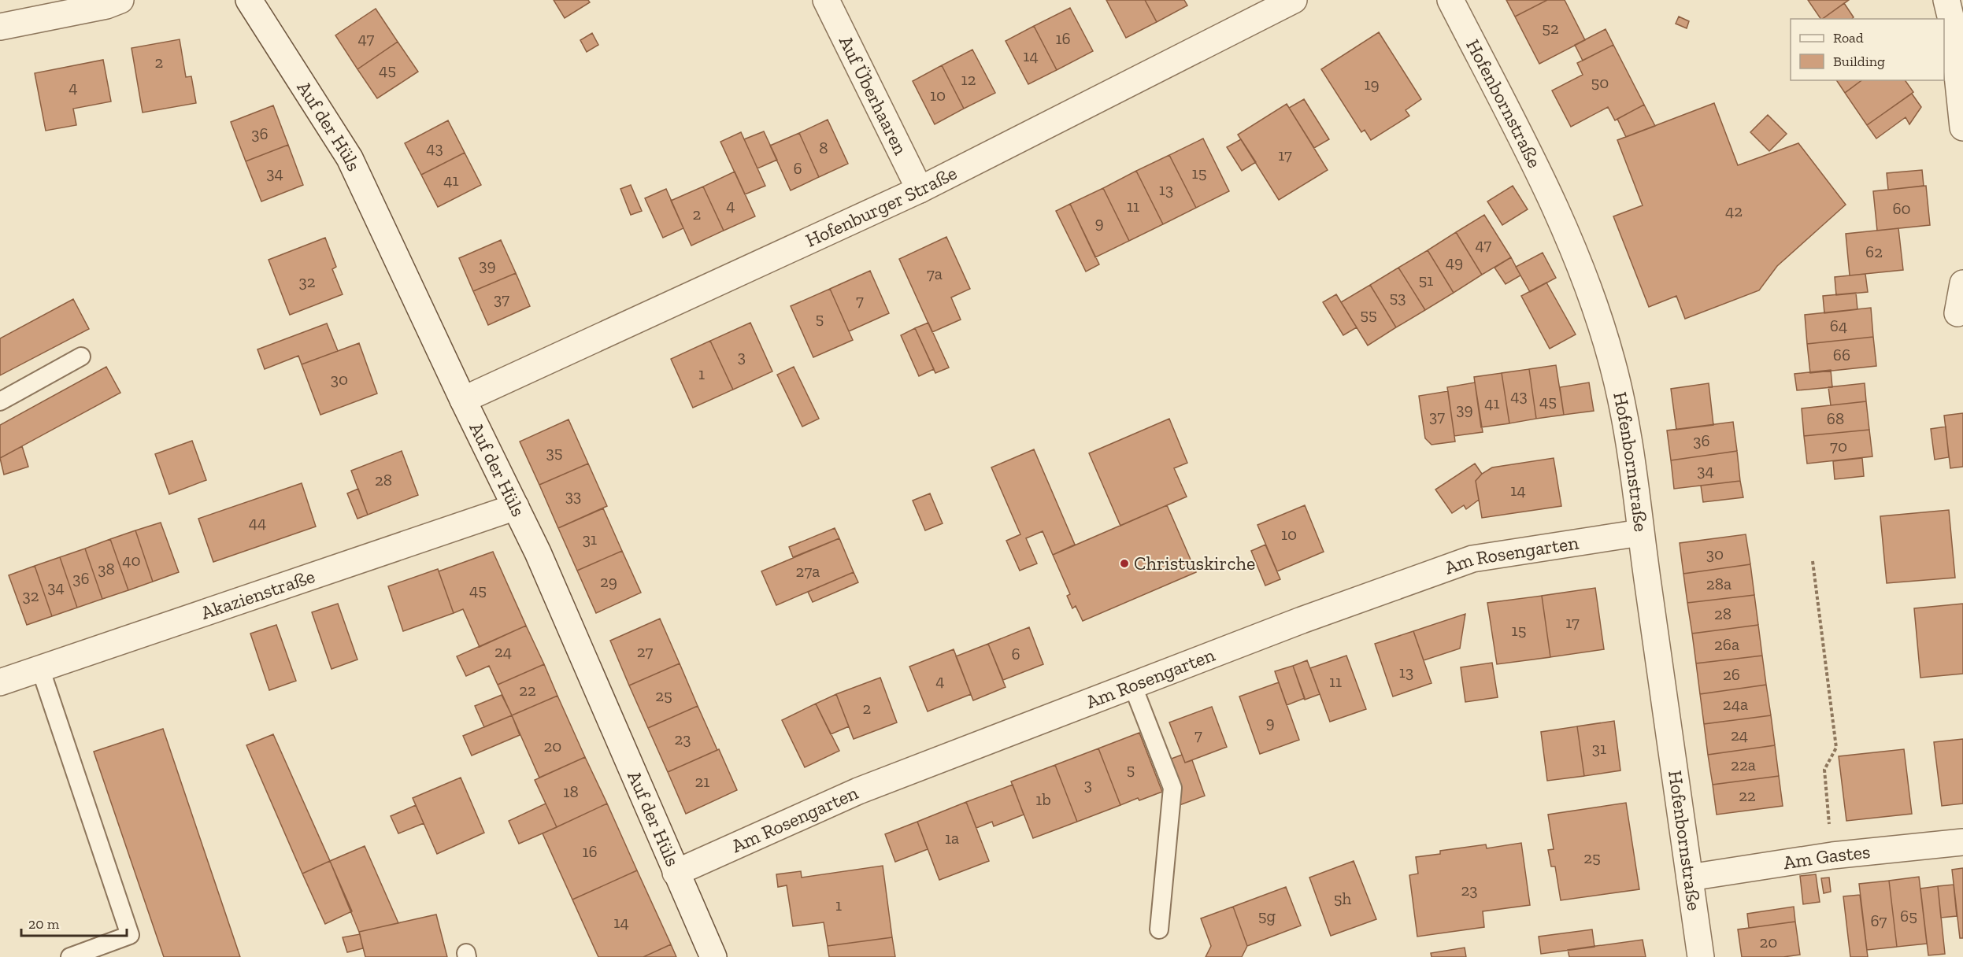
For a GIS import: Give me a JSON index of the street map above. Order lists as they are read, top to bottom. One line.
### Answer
{"streets":{"street":["Auf Überhaaren","Hofenbornstraße","Auf der Hüls","Hofenburger Straße","Am Rosengarten","Akazienstraße","Am Gastes"]},"crossings":[["Auf Überhaaren","Hofenburger Straße"],["Hofenbornstraße","Am Rosengarten"],["Hofenbornstraße","Am Gastes"],["Auf der Hüls","Hofenburger Straße"],["Auf der Hüls","Am Rosengarten"],["Auf der Hüls","Akazienstraße"]],"places":["Christuskirche"],"house_numbers":["52","47","16","14","2","45","12","50","19","4","10","36","43","8","17","6","34","15","41","13","4","11","60","42","2","9","47","62","49","39","7a","51","32","53","37","7","55","5","64","66","3","1","30","43","45","41","39","37","68","36","70","35","34","28","14","33","44","10","31","30","40","38","27a","36","29","28a","34","45","32","28","17","15","26a","24","27","6","13","26","4","11","22","25","24a","2","9","7","24","23","20","31","22a","5","21","3","18","22","1b","1a","16","25","23","5h","1","5g","65","67","14","20"],"legend":["Road","Building"],"scale_bar":"20 m"}
